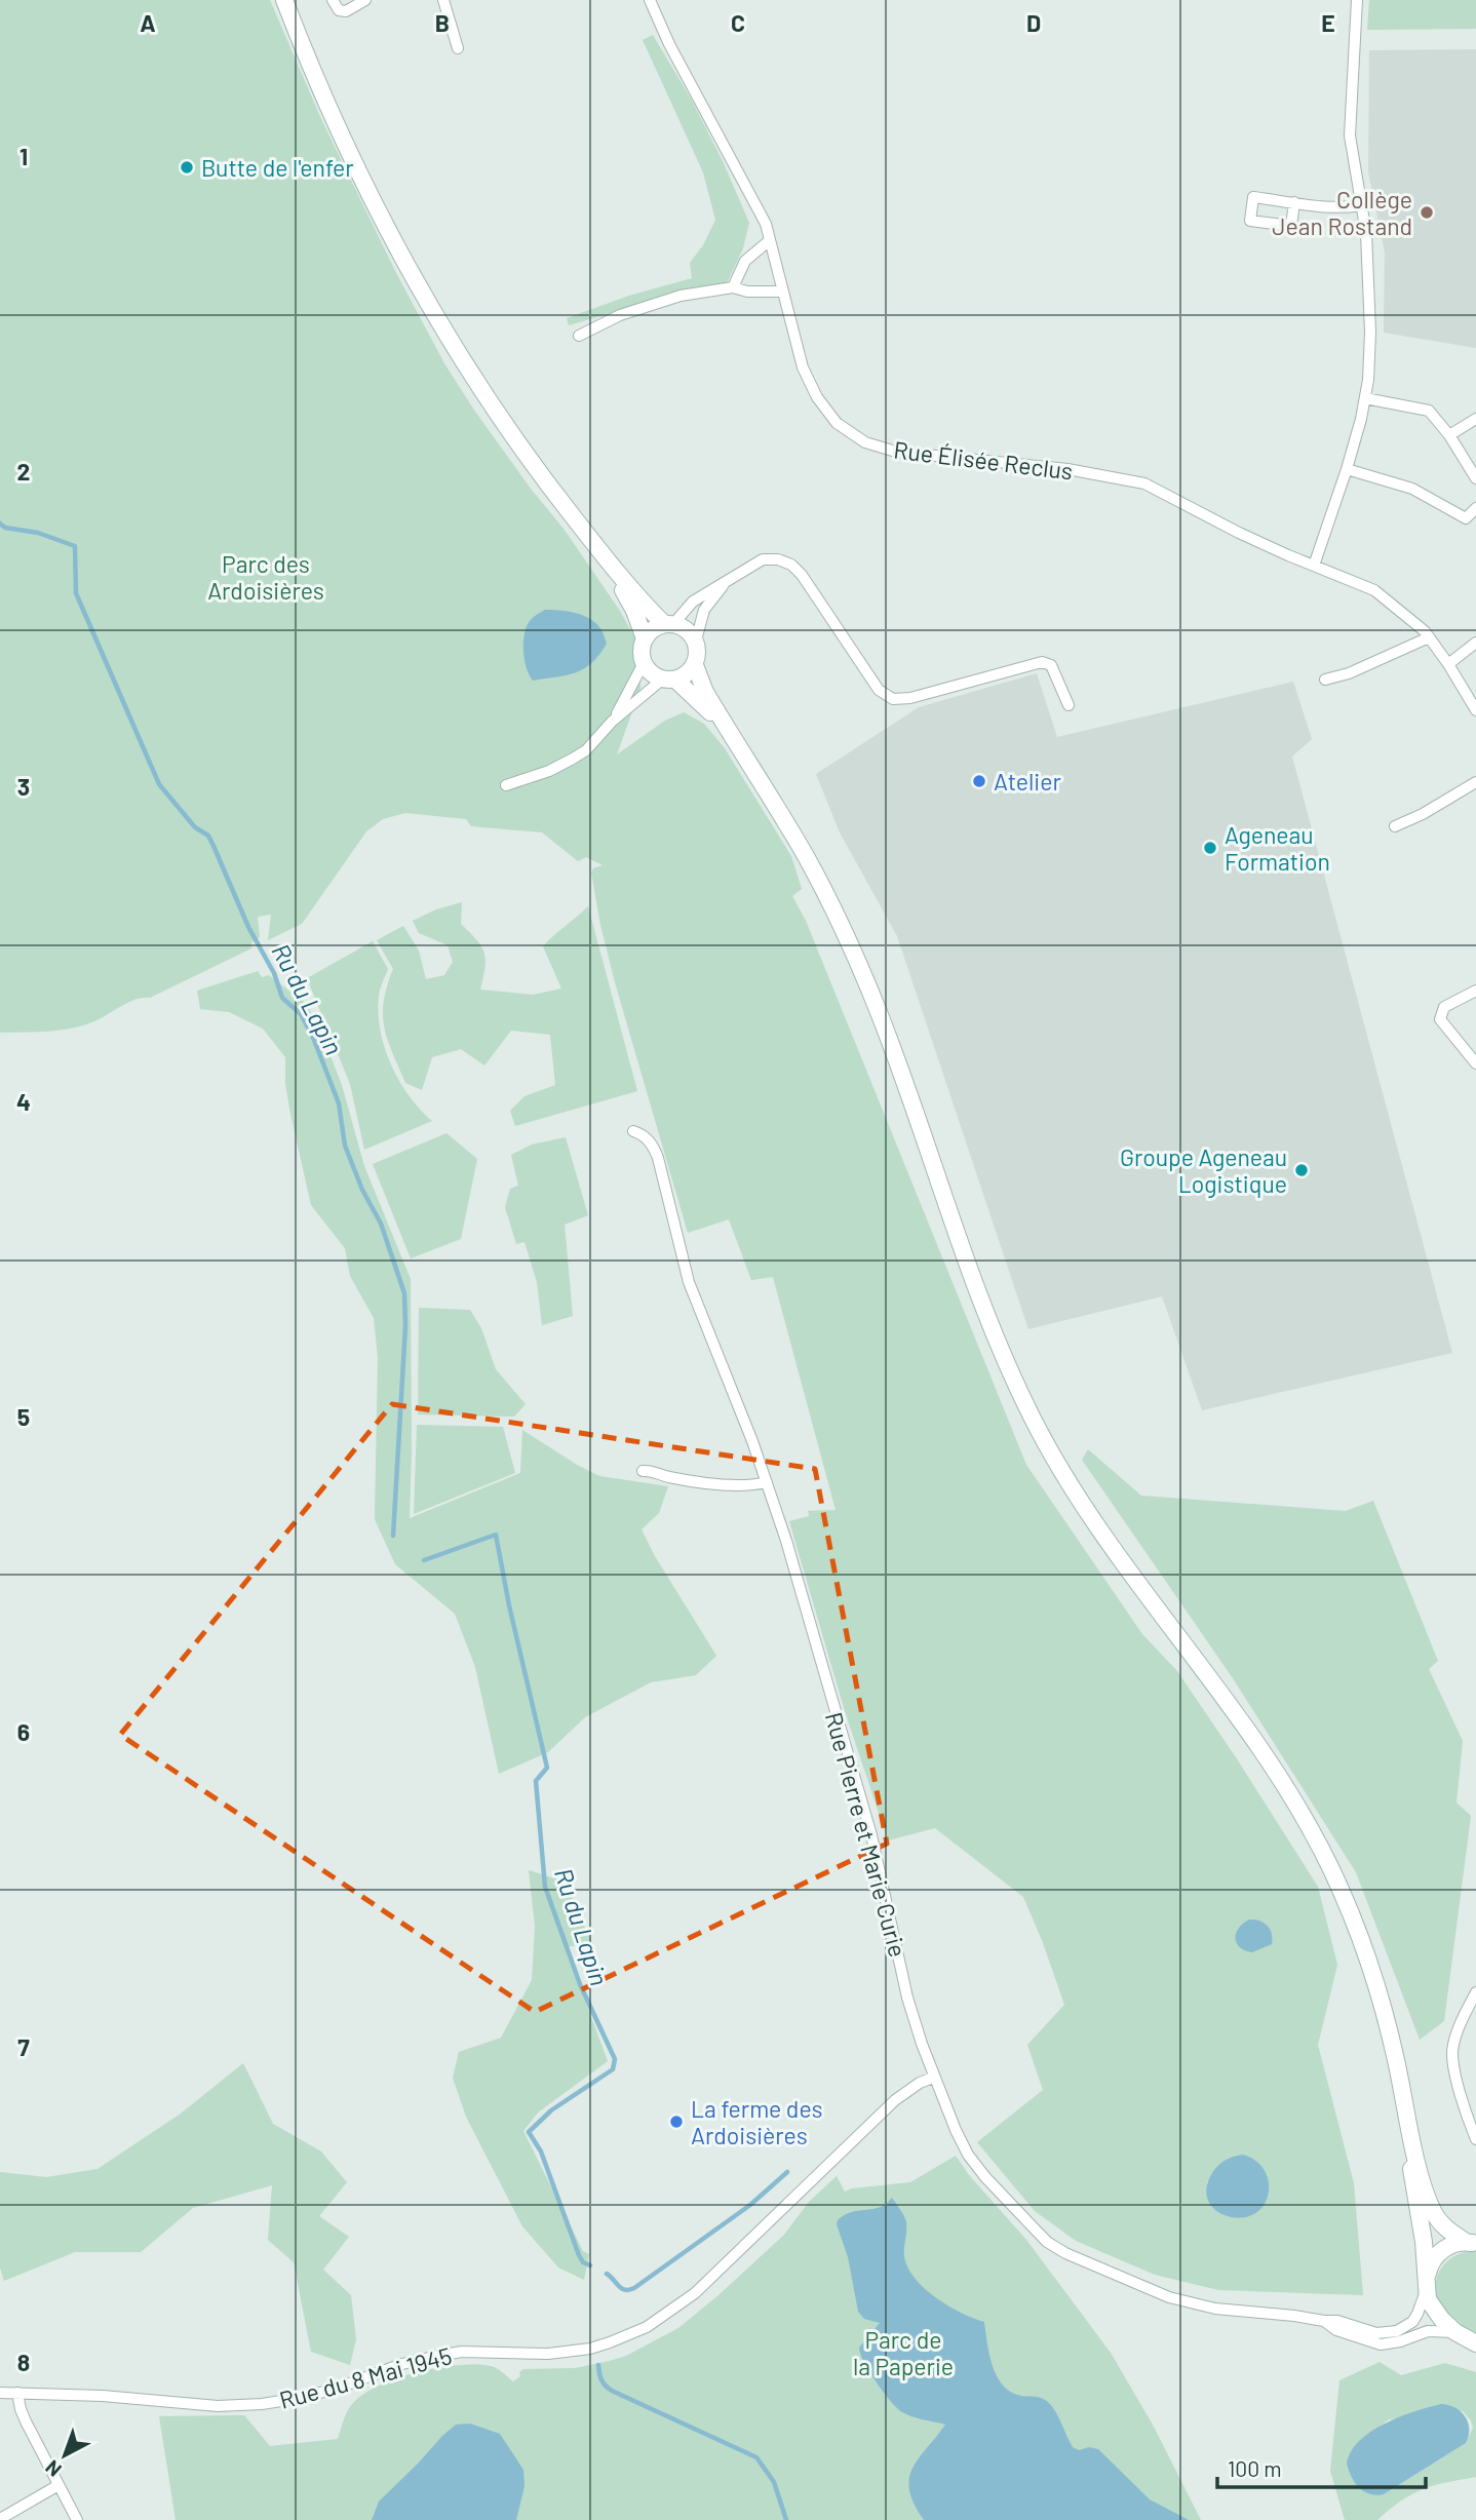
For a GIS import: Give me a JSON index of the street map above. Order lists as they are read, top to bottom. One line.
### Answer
{"streets":{"street":["Rue Élisée Reclus","Rue Pierre et Marie Curie","Rue du 8 Mai 1945"]},"crossings":[["Rue Pierre et Marie Curie","Rue du 8 Mai 1945"]],"water":["Ru du Lapin"],"parks":["Parc des Ardoisières","Parc de la Paperie"],"places":["Butte de l'enfer","Collège Jean Rostand","Atelier","Ageneau Formation","Groupe Ageneau Logistique","La ferme des Ardoisières"],"scale_bar":"100 m","north":"bottom left","grid":{"columns":["A","B","C","D","E"],"rows":["1","2","3","4","5","6","7","8"]}}
